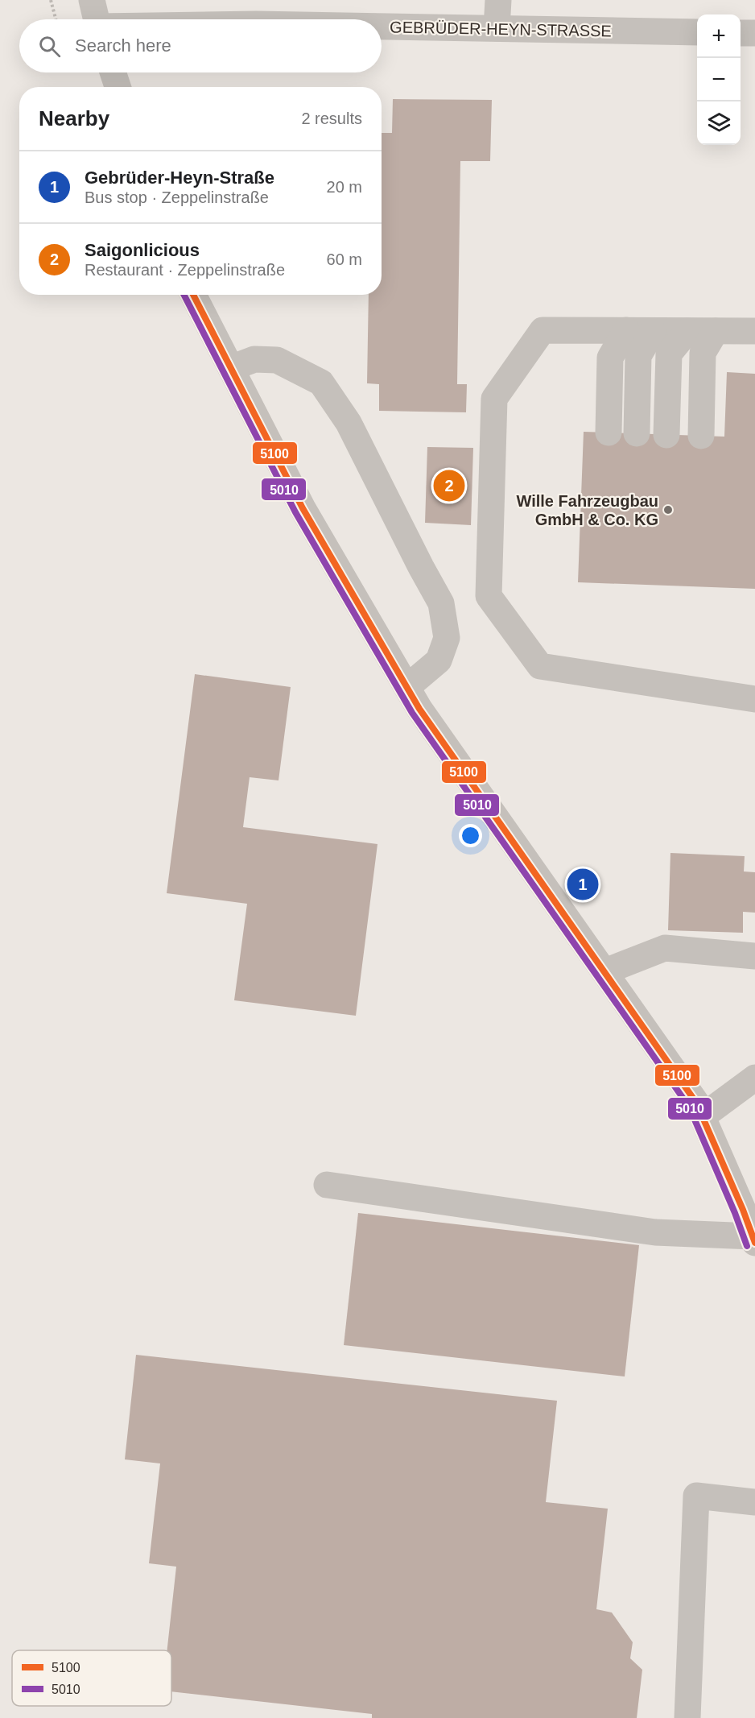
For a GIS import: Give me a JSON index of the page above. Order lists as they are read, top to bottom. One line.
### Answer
{"streets":{"street":["GEBRÜDER-HEYN-STRASSE"]},"places":["Wille Fahrzeugbau GmbH & Co. KG"],"lines":["transit line 5100","transit line 5010"],"legend":["5100","5010"],"page":{"map_buttons":["+","−"],"search":"Search here","heading":["Nearby","2 results"],"list":[{"mark":"1","name":"Gebrüder-Heyn-Straße","note":"Bus stop · Zeppelinstraße","value":"20 m"},{"mark":"2","name":"Saigonlicious","note":"Restaurant · Zeppelinstraße","value":"60 m"}],"pins":["2","1"]}}
